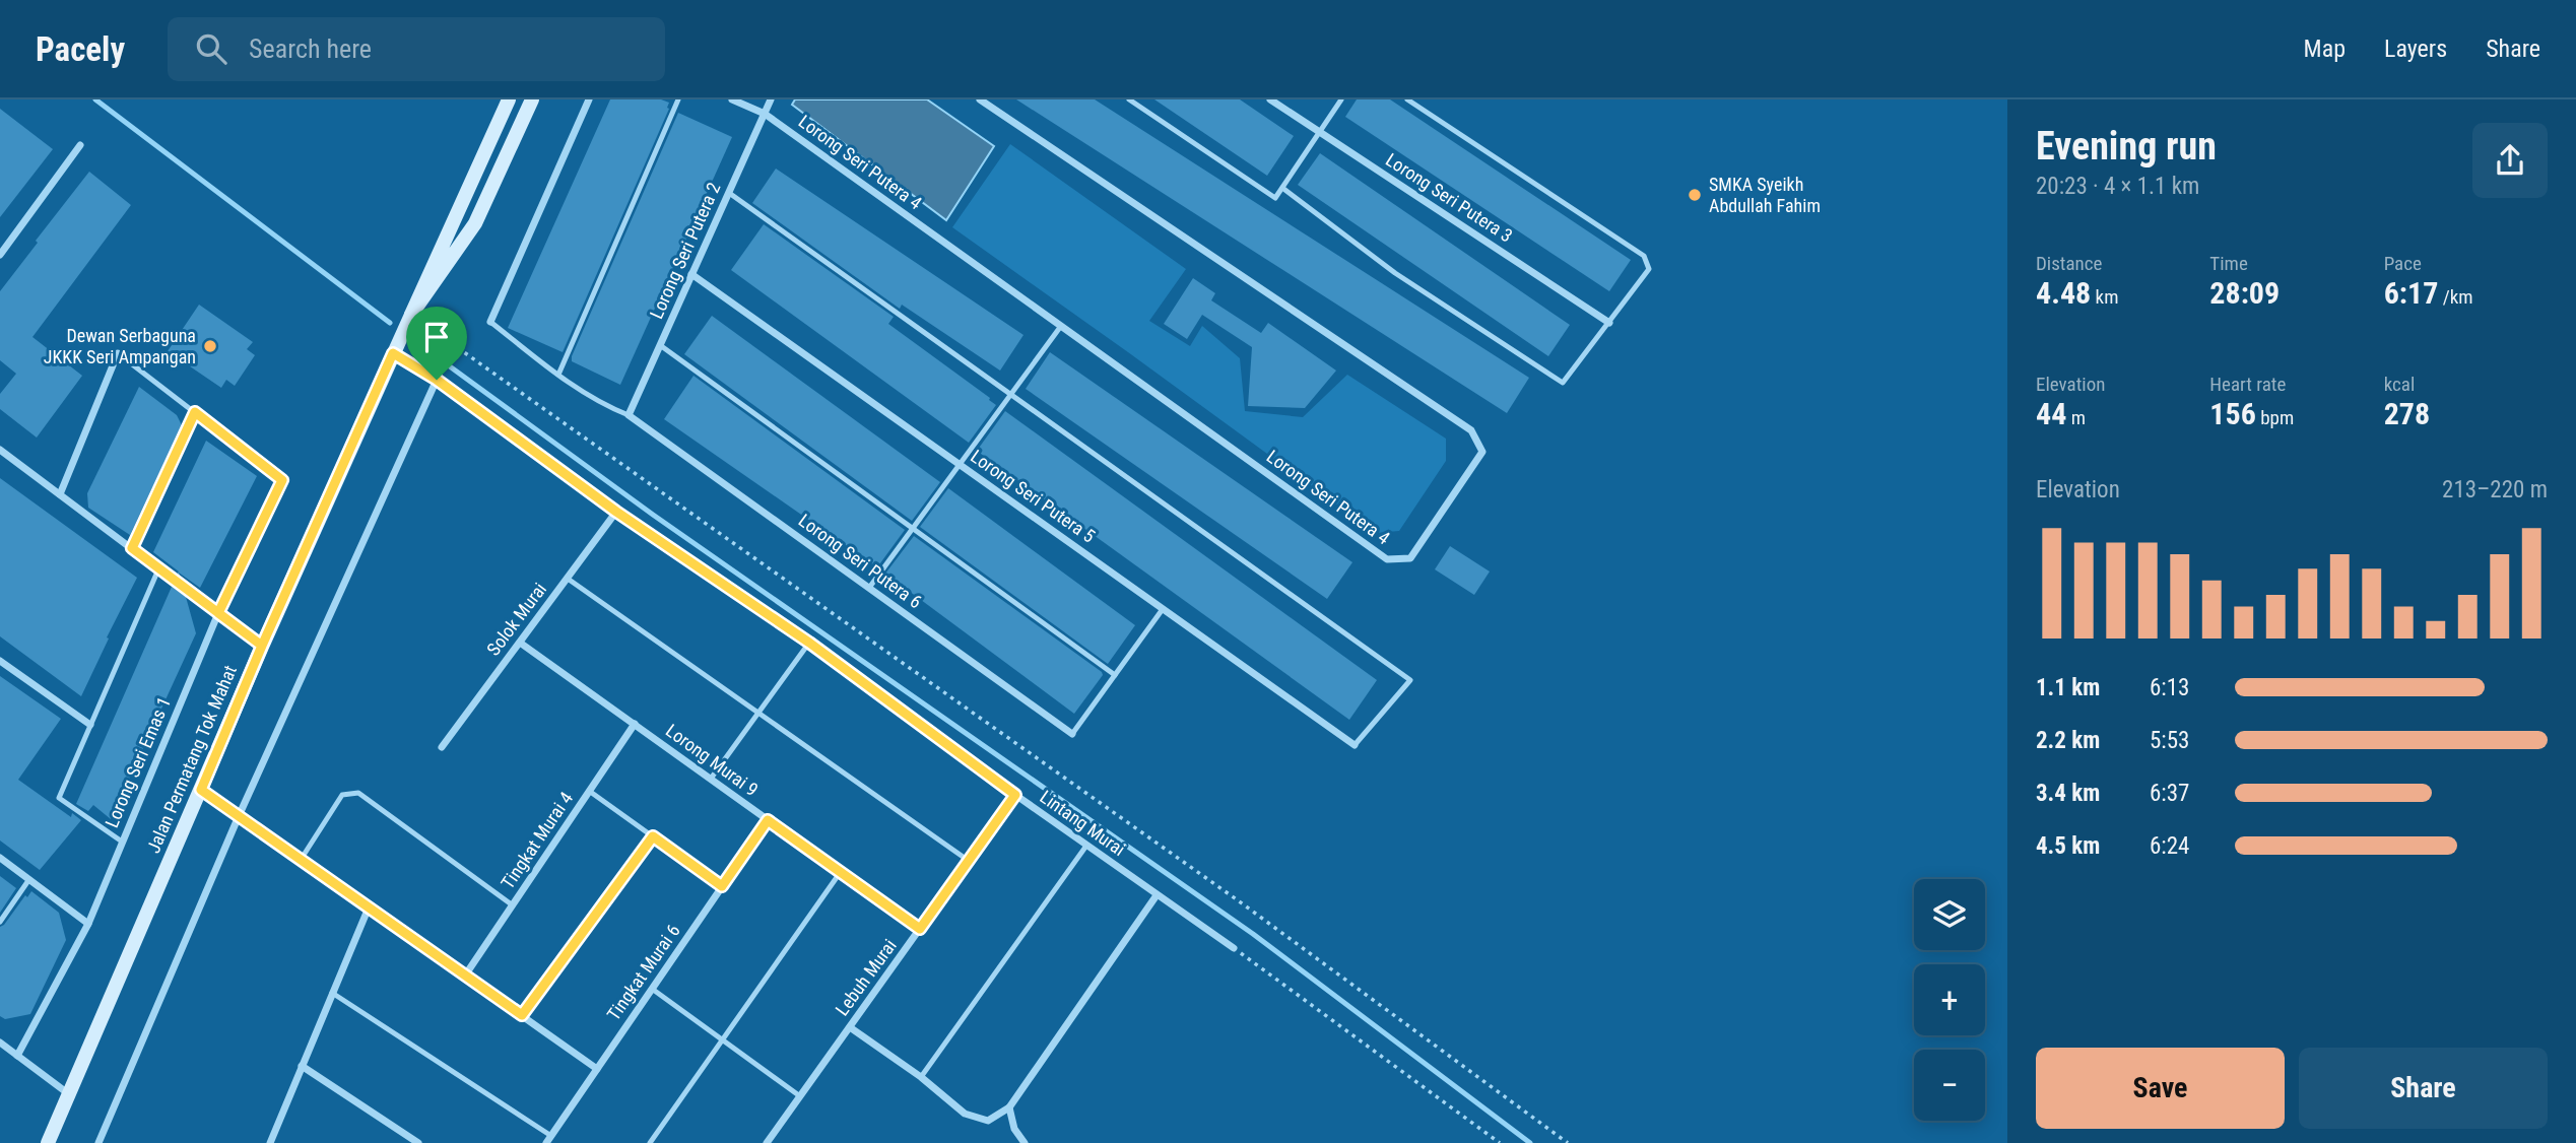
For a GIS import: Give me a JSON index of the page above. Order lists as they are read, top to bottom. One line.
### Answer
{"streets":{"street":["Lorong Seri Putera 4","Lorong Seri Putera 3","Lorong Seri Putera 2","Lorong Seri Putera 5","Lorong Seri Putera 6","Solok Murai","Jalan Permatang Tok Mahat","Lorong Murai 9","Lorong Seri Emas 1","Lintang Murai","Tingkat Murai 4","Tingkat Murai 6","Lebuh Murai"]},"crossings":[["Lorong Seri Putera 4","Lorong Seri Putera 2"],["Lorong Seri Putera 2","Lorong Seri Putera 5"],["Lorong Seri Putera 2","Lorong Seri Putera 6"],["Solok Murai","Lorong Murai 9"],["Solok Murai","Lintang Murai"],["Jalan Permatang Tok Mahat","Lintang Murai"],["Lorong Murai 9","Tingkat Murai 4"],["Lorong Murai 9","Tingkat Murai 6"],["Lorong Murai 9","Lebuh Murai"],["Lintang Murai","Lebuh Murai"]],"places":["SMKA Syeikh Abdullah Fahim","Dewan Serbaguna JKKK Seri Ampangan"],"page":{"header":"Pacely","search":"Search here","nav":["Map","Layers","Share"],"heading":["Evening run","20:23 · 4 × 1.1 km"],"stats":[["Distance","4.48 km"],["Time","28:09"],["Pace","6:17 /km"],["Elevation","44 m"],["Heart rate","156 bpm"],["kcal","278"]],"chart":["Elevation","213–220 m"],"list":[{"name":"1.1 km","note":"6:13"},{"name":"2.2 km","note":"5:53"},{"name":"3.4 km","note":"6:37"},{"name":"4.5 km","note":"6:24"}],"map_buttons":["+","−"],"buttons":["Save","Share"]}}
